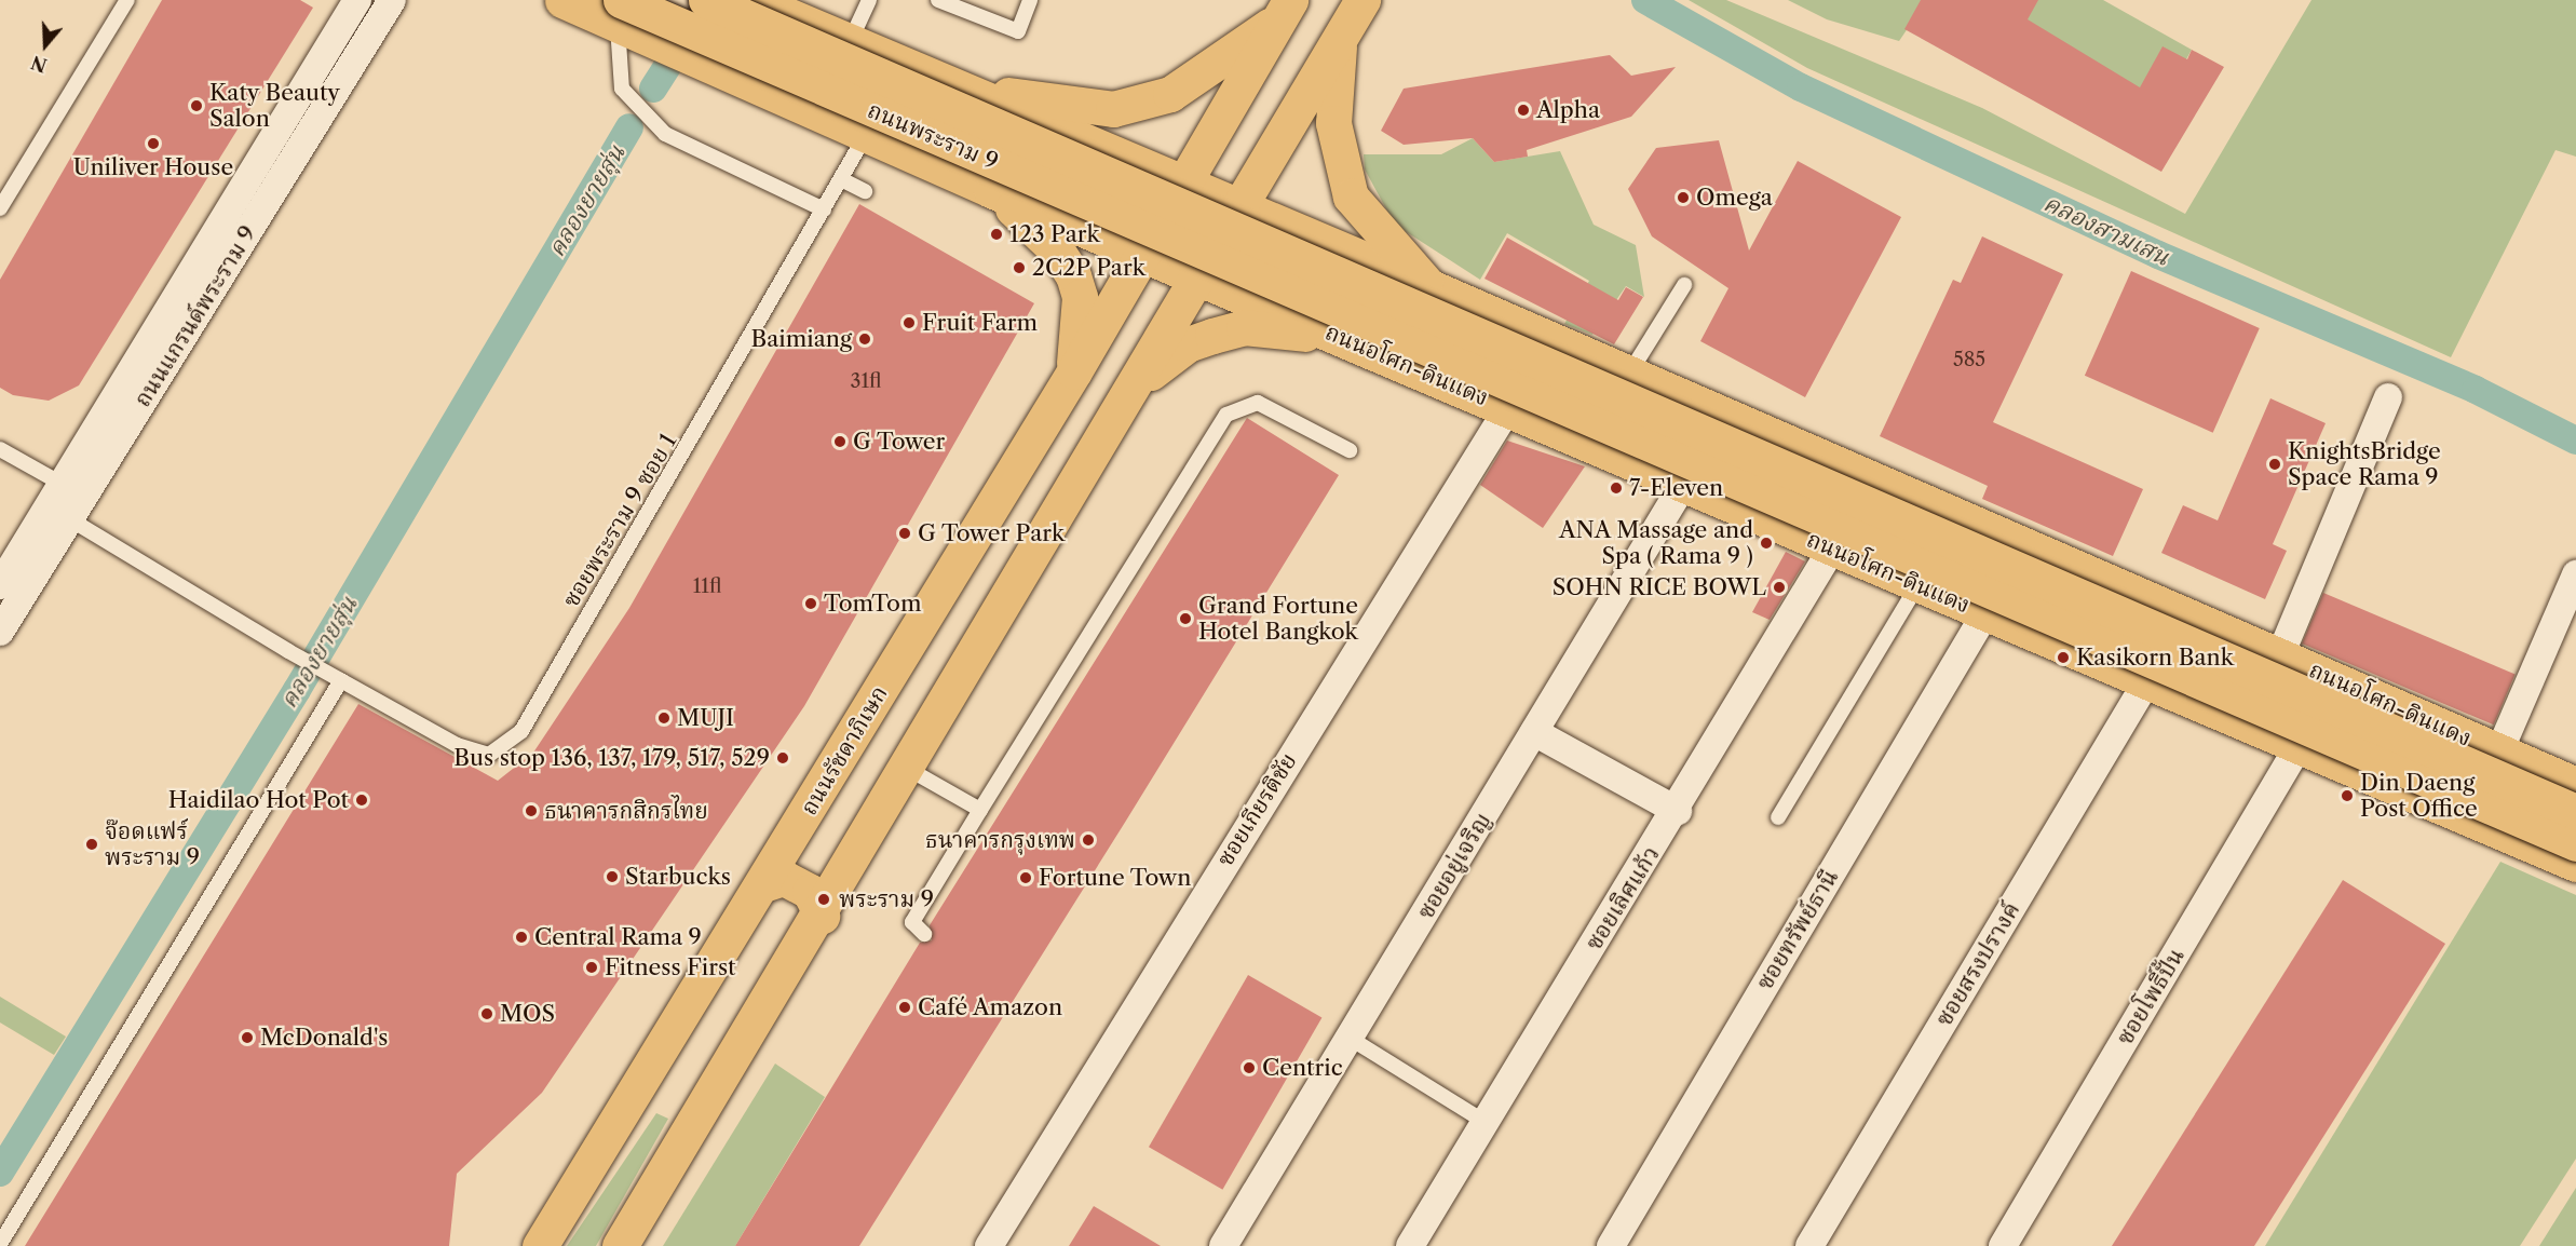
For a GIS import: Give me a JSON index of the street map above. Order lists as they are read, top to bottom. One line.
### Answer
{"streets":{"main road":["ถนนพระราม 9","ถนนอโศก-ดินแดง","ถนนรัชดาภิเษก"],"street":["ถนนแกรนด์พระราม 9","ซอยเกียรติชัย","ซอยอยู่เจริญ","ซอยเลิศแก้ว","ซอยทรัพย์ธานี","ซอยสรงปรางค์","ซอยโพธิ์ปั้น"],"lane":["ซอยพระราม 9 ซอย 1"]},"crossings":[["ถนนพระราม 9","ถนนอโศก-ดินแดง"],["ถนนพระราม 9","ซอยพระราม 9 ซอย 1"],["ถนนพระราม 9","ถนนรัชดาภิเษก"],["ถนนแกรนด์พระราม 9","ซอยพระราม 9 ซอย 1"],["ถนนอโศก-ดินแดง","ถนนรัชดาภิเษก"],["ถนนอโศก-ดินแดง","ซอยเกียรติชัย"],["ถนนอโศก-ดินแดง","ซอยอยู่เจริญ"],["ถนนอโศก-ดินแดง","ซอยเลิศแก้ว"],["ถนนอโศก-ดินแดง","ซอยทรัพย์ธานี"],["ถนนอโศก-ดินแดง","ซอยสรงปรางค์"],["ถนนอโศก-ดินแดง","ซอยโพธิ์ปั้น"]],"water":["คลองยายสุ่น","คลองสามเสน"],"places":["Katy Beauty Salon","Alpha","Uniliver House","Omega","123 Park","2C2P Park","Fruit Farm","Baimiang","G Tower","KnightsBridge Space Rama 9","7-Eleven","G Tower Park","ANA Massage and Spa ( Rama 9 )","SOHN RICE BOWL","TomTom","Grand Fortune Hotel Bangkok","Kasikorn Bank","MUJI","Bus stop 136, 137, 179, 517, 529","Din Daeng Post Office","Haidilao Hot Pot","ธนาคารกสิกรไทย","ธนาคารกรุงเทพ","จ๊อดแฟร์ พระราม 9","Starbucks","Fortune Town","พระราม 9","Central Rama 9","Fitness First","Café Amazon","MOS","McDonald's","Centric"],"house_numbers":["585","31fl","11fl"],"north":"bottom"}
